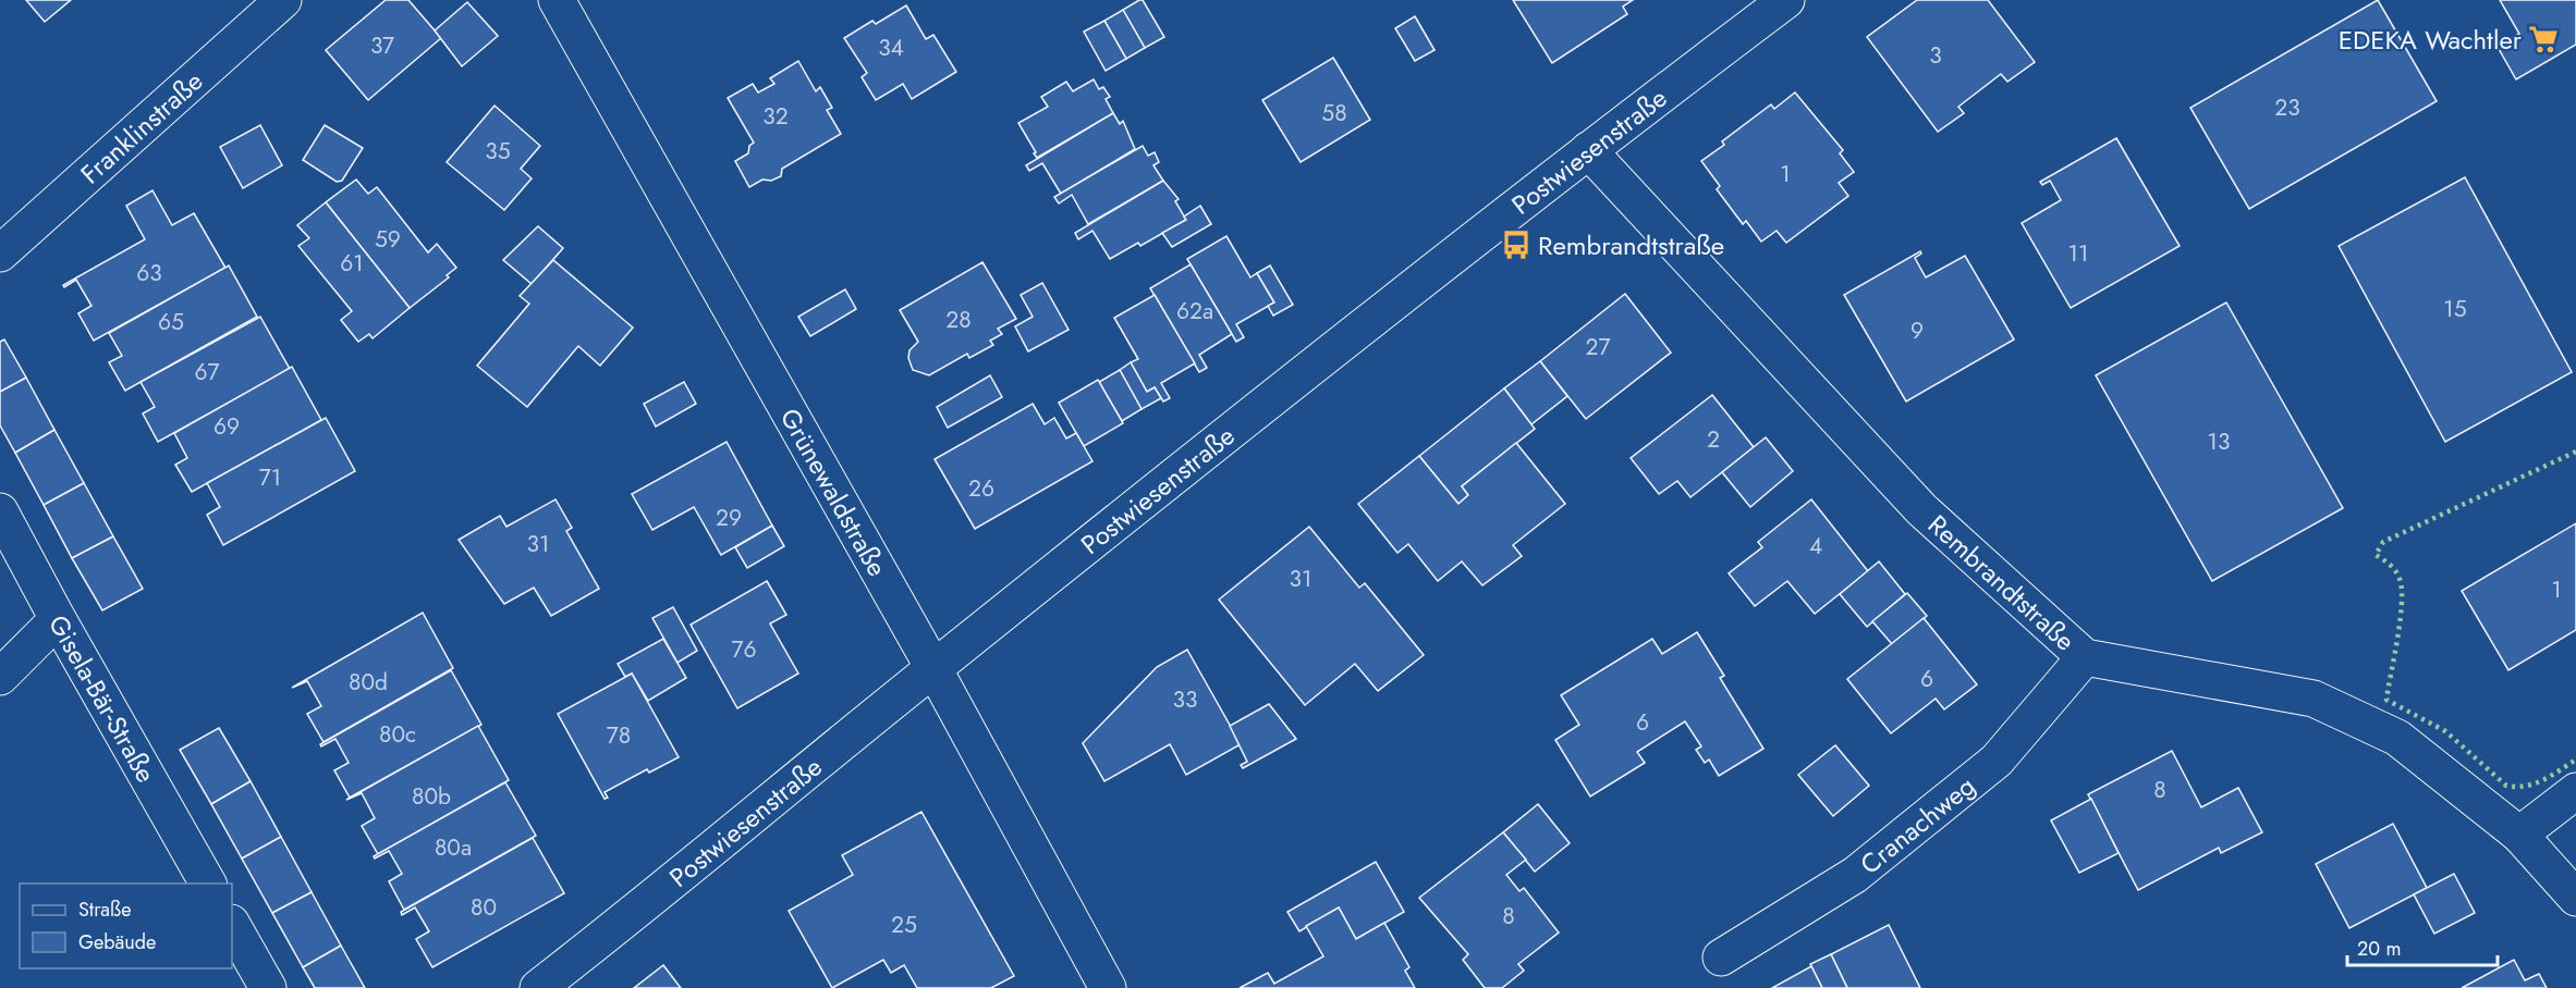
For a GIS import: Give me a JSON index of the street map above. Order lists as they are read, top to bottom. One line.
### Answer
{"streets":{"street":["Franklinstraße","Postwiesenstraße","Grünewaldstraße","Rembrandtstraße","Gisela-Bär-Straße","Cranachweg"]},"crossings":[["Postwiesenstraße","Grünewaldstraße"],["Postwiesenstraße","Rembrandtstraße"],["Rembrandtstraße","Cranachweg"]],"places":{"supermarket":["EDEKA Wachtler"],"bus stop":["Rembrandtstraße"]},"house_numbers":["37","34","3","23","58","32","35","1","59","11","61","63","15","62a","28","65","9","27","67","69","2","13","71","26","29","31","4","31","1","76","6","80d","33","6","80c","78","8","80b","80a","80","8","25"],"legend":["Straße","Gebäude"],"scale_bar":"20 m"}
